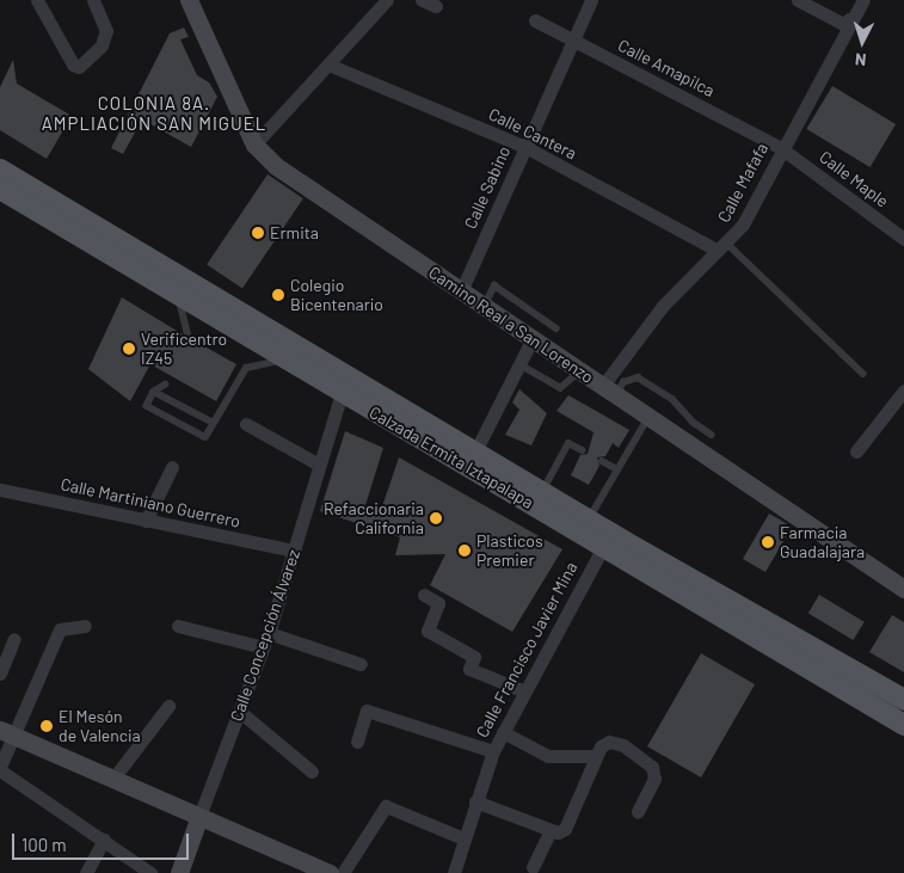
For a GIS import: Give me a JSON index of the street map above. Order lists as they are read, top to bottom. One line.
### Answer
{"streets":{"main road":["Camino Real a San Lorenzo","Calzada Ermita Iztapalapa","Calle Concepción Álvarez"],"street":["Calle Amapilca","Calle Cantera","Calle Maple","Calle Mafafa","Calle Sabino","Calle Martiniano Guerrero","Calle Francisco Javier Mina"]},"crossings":[["Calle Amapilca","Calle Maple"],["Calle Amapilca","Calle Mafafa"],["Calle Amapilca","Calle Sabino"],["Calle Cantera","Calle Mafafa"],["Calle Cantera","Calle Sabino"],["Calle Maple","Calle Mafafa"],["Calle Mafafa","Camino Real a San Lorenzo"],["Calle Sabino","Camino Real a San Lorenzo"],["Calzada Ermita Iztapalapa","Calle Concepción Álvarez"],["Calzada Ermita Iztapalapa","Calle Francisco Javier Mina"],["Calle Martiniano Guerrero","Calle Concepción Álvarez"]],"districts":["COLONIA 8A. AMPLIACIÓN SAN MIGUEL"],"places":["Ermita","Colegio Bicentenario","Verificentro IZ45","Refaccionaria California","Farmacia Guadalajara","Plasticos Premier","El Mesón de Valencia"],"scale_bar":"100 m","north":"bottom"}
